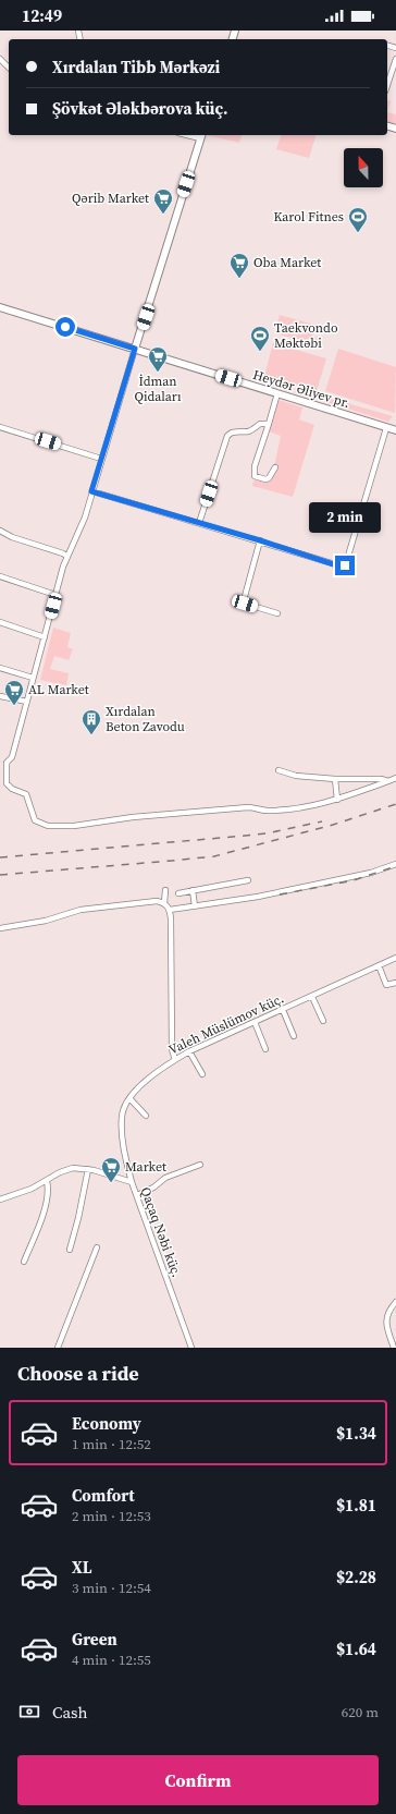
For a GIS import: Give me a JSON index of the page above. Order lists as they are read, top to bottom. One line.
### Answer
{"streets":{"main road":["Heydər Əliyev pr."],"street":["Valeh Müslümov küç.","Qaçaq Nəbi küç."]},"crossings":[["Valeh Müslümov küç.","Qaçaq Nəbi küç."]],"places":{"supermarket":["Qərib Market","Oba Market","İdman Qidaları","AL Market","Market"],"sports":["Karol Fitnes","Taekvondo Məktəbi"],"building":["Xırdalan Beton Zavodu"]},"north":"top","page":{"status":"12:49","banner":["Xırdalan Tibb Mərkəzi","Şövkət Ələkbərova küç."],"bubble":"2 min","heading":"Choose a ride","list":[{"name":"Economy","note":"1 min · 12:52","value":"$1.34"},{"name":"Comfort","note":"2 min · 12:53","value":"$1.81"},{"name":"XL","note":"3 min · 12:54","value":"$2.28"},{"name":"Green","note":"4 min · 12:55","value":"$1.64"}],"pay":["Cash","620 m"],"buttons":"Confirm"}}
